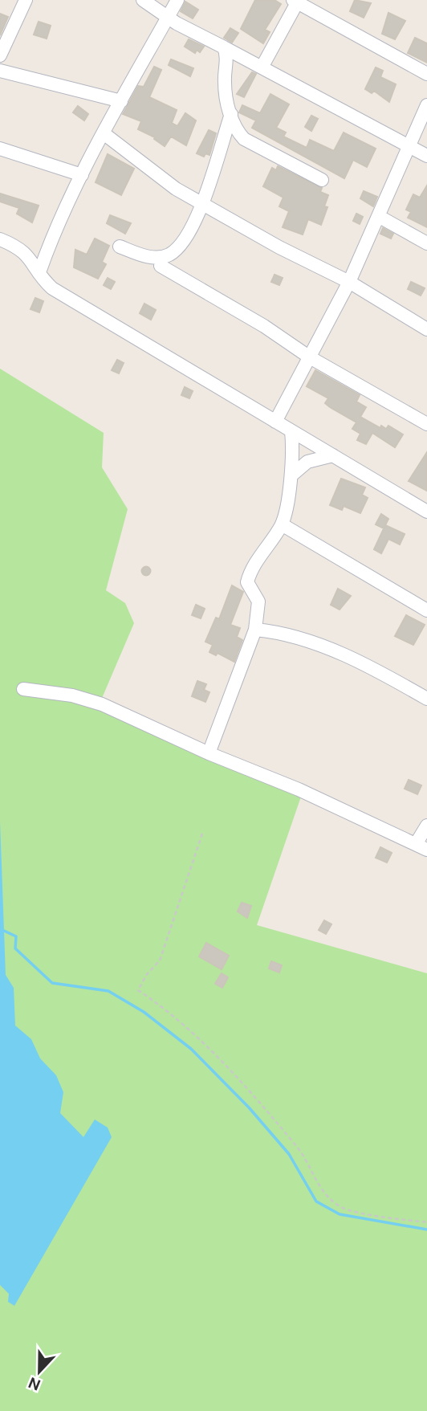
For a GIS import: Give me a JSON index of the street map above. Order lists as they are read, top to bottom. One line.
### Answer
{"north":"bottom"}
